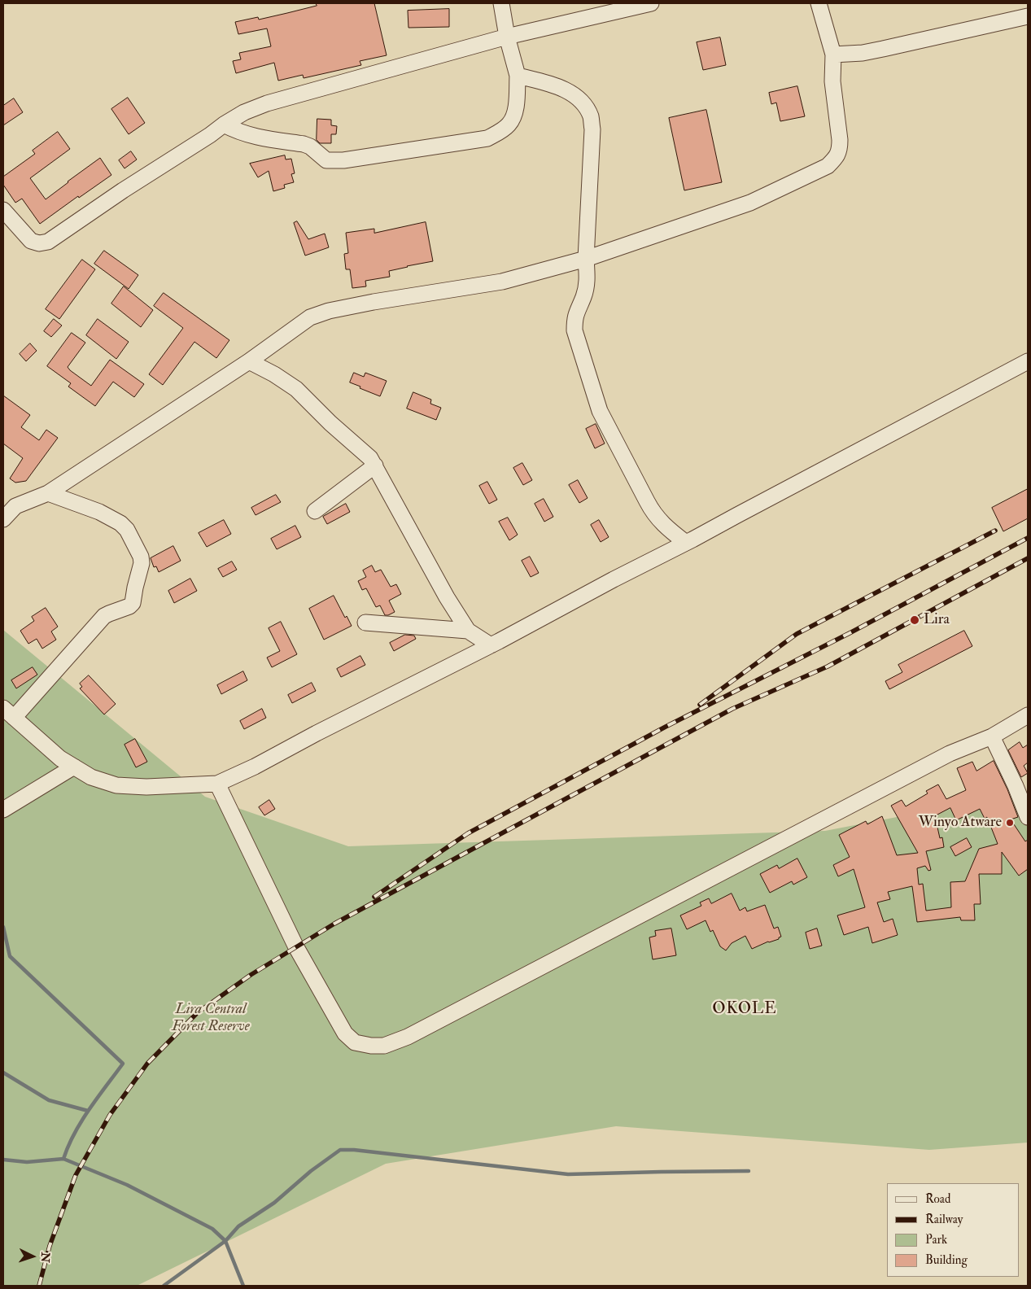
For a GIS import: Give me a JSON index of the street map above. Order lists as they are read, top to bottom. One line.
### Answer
{"districts":["OKOLE"],"parks":["Lira Central Forest Reserve"],"places":["Lira","Winyo Atware"],"legend":["Road","Railway","Park","Building"],"north":"right"}
